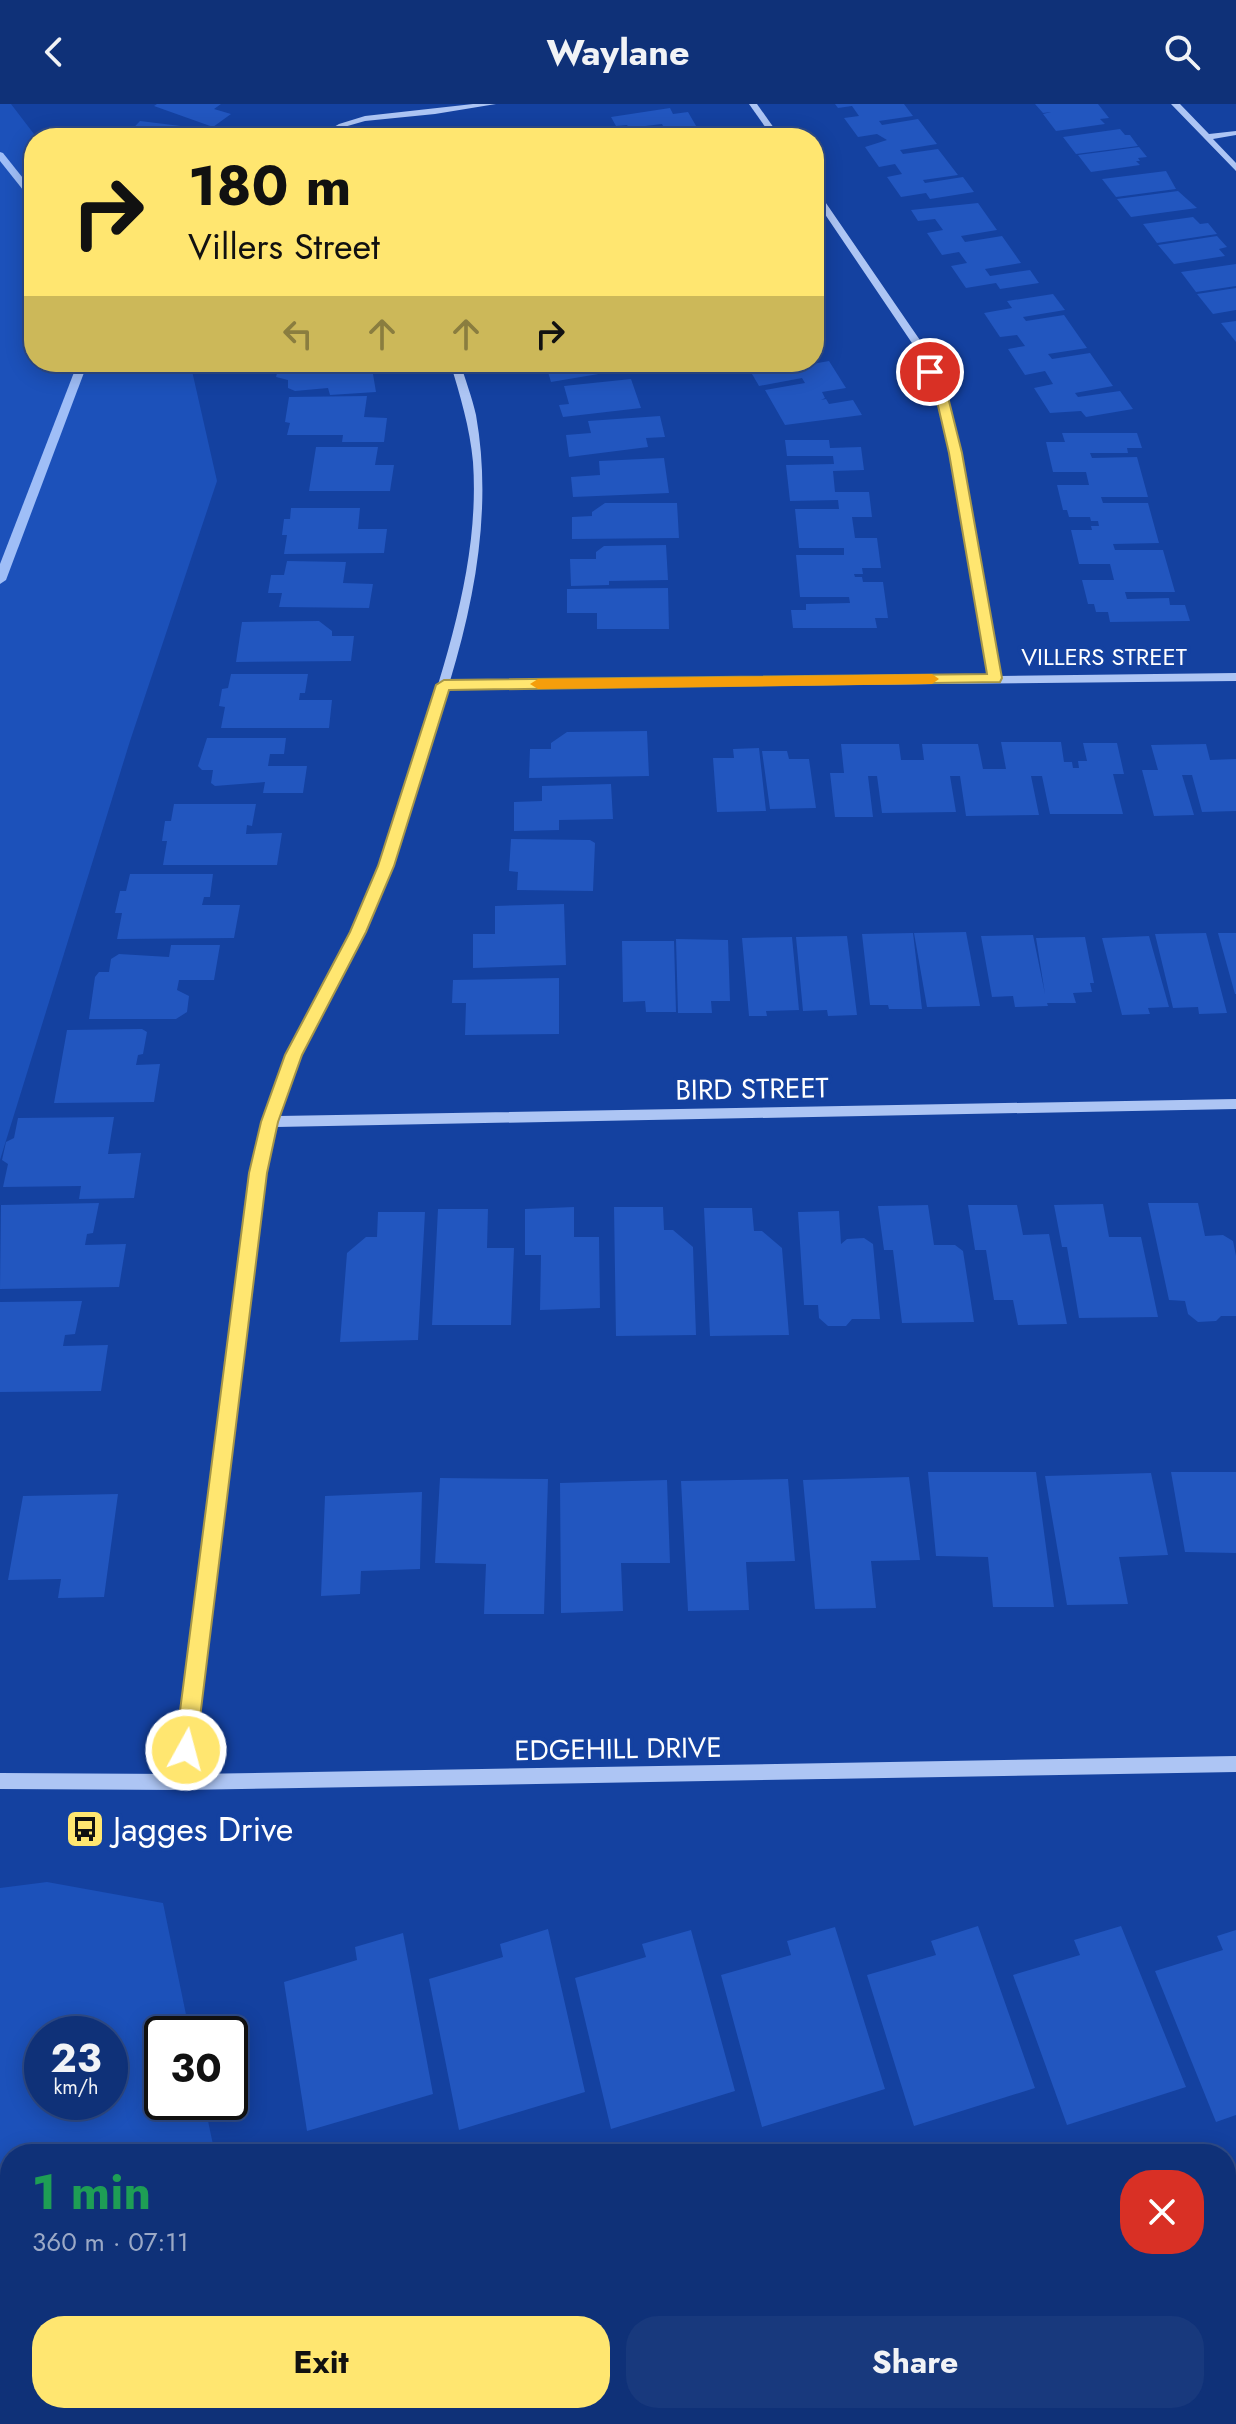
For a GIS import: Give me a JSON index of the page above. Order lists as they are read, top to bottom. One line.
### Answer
{"streets":{"street":["VILLERS STREET","BIRD STREET","EDGEHILL DRIVE"]},"places":{"bus stop":["Jagges Drive"]},"page":{"header":"Waylane","turn":["180 m","Villers Street"],"speed":"23 km/h","limit":"30","heading":["1 min","360 m · 07:11"],"buttons":["Exit","Share"]}}
